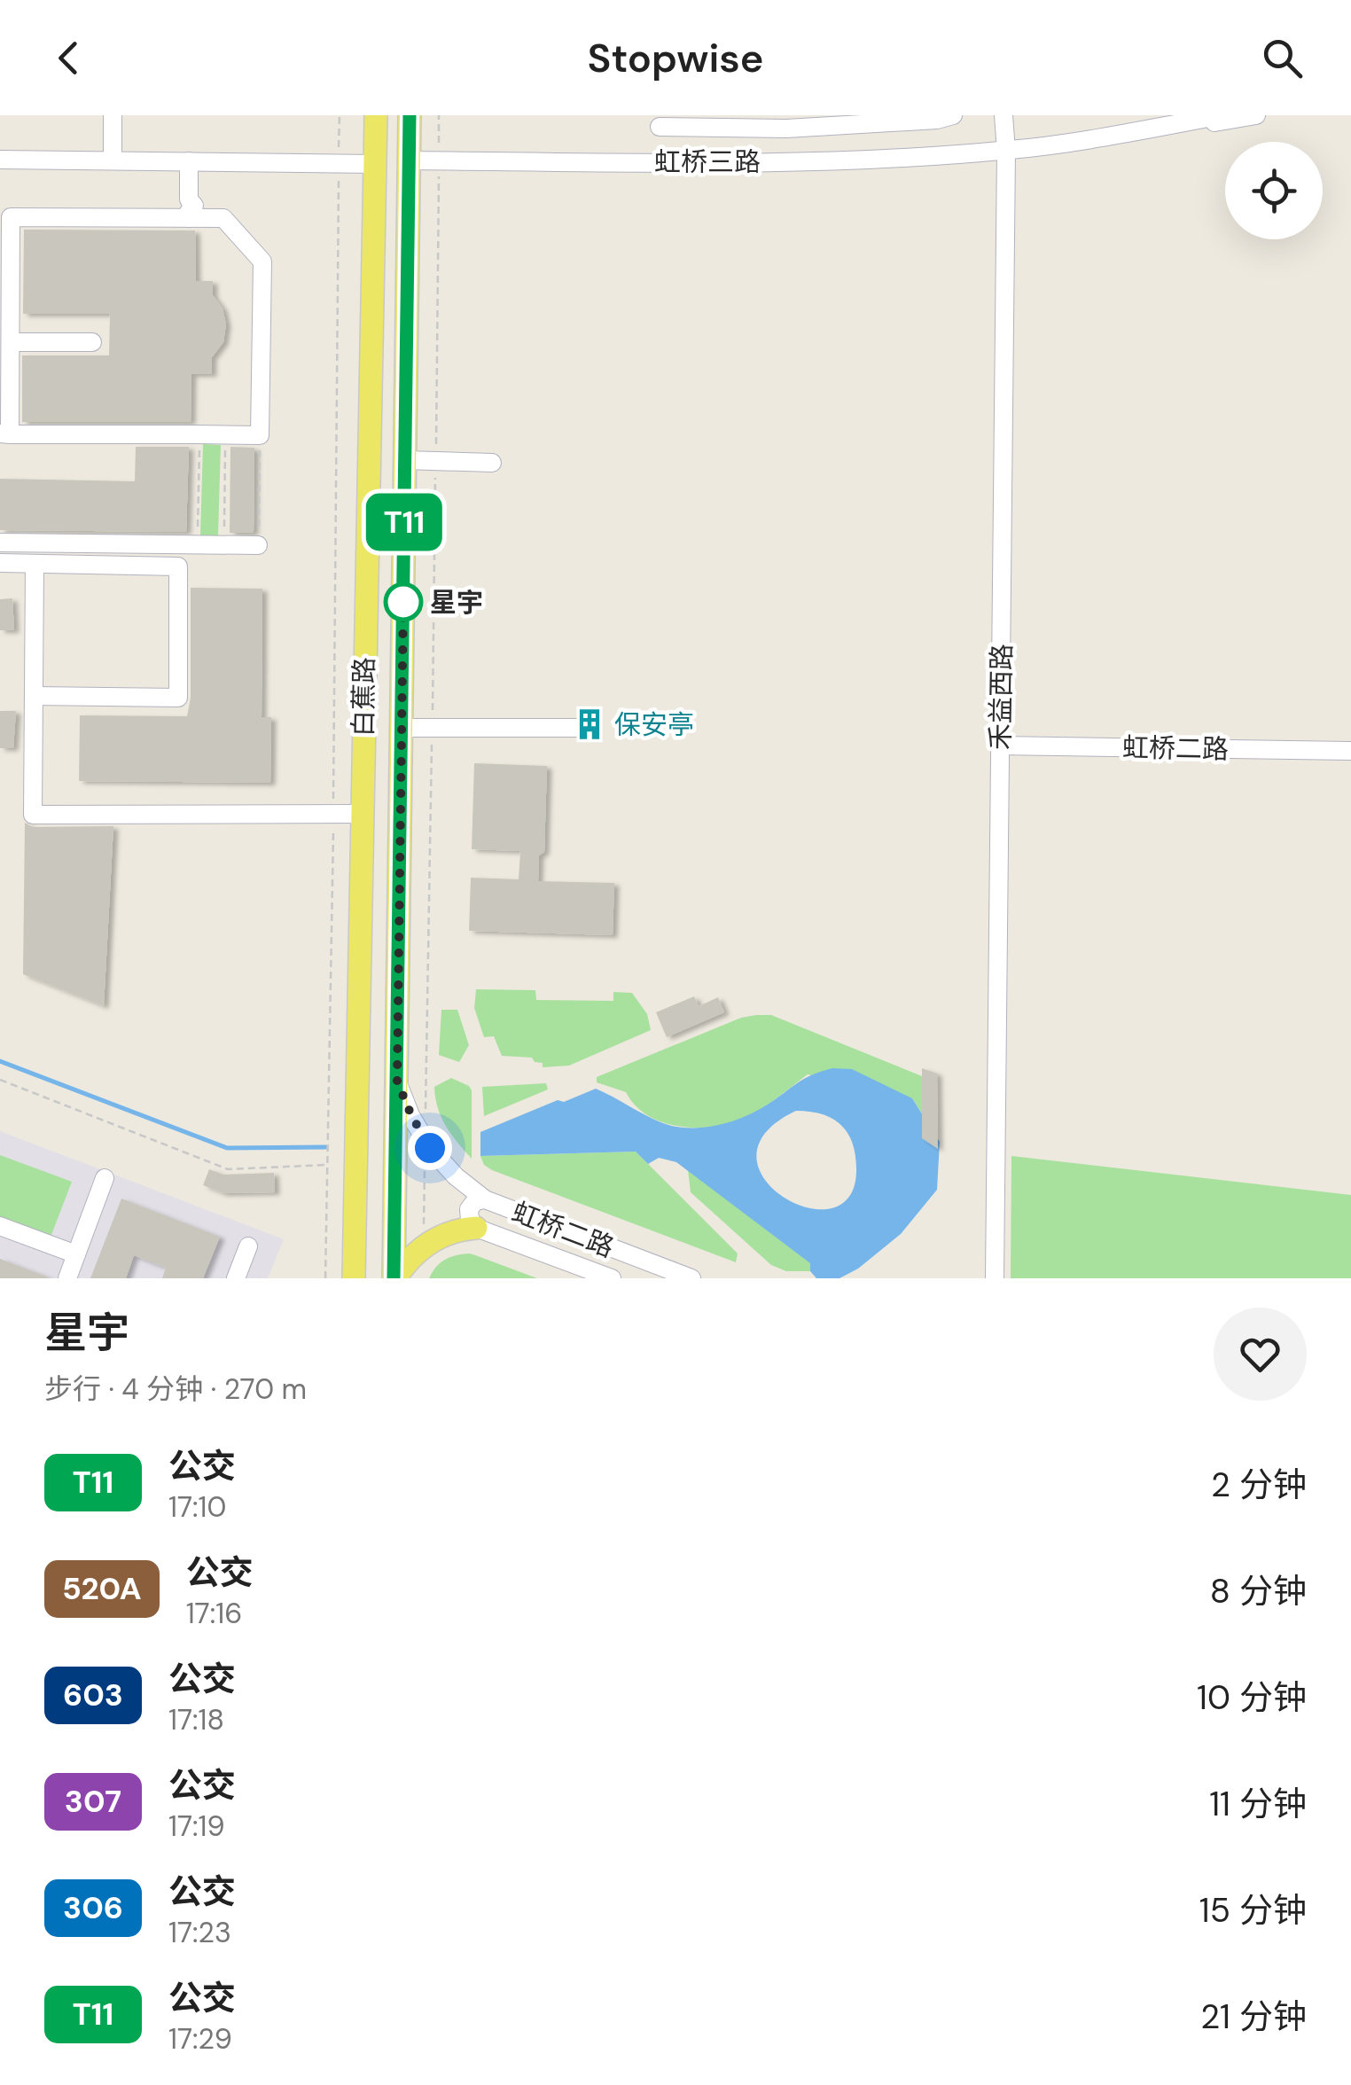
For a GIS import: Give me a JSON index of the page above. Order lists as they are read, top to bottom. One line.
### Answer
{"streets":{"main road":["白蕉路"],"street":["虹桥三路","禾益西路","虹桥二路"]},"crossings":[["虹桥三路","白蕉路"],["虹桥三路","禾益西路"],["白蕉路","虹桥二路"],["禾益西路","虹桥二路"]],"places":{"other":["星宇"],"building":["保安亭"]},"lines":["bus line T11"],"page":{"header":"Stopwise","on_map":"T11","heading":["星宇","步行 · 4 分钟 · 270 m"],"list":[{"mark":"T11","name":"公交","note":"17:10","value":"2 分钟"},{"mark":"520A","name":"公交","note":"17:16","value":"8 分钟"},{"mark":"603","name":"公交","note":"17:18","value":"10 分钟"},{"mark":"307","name":"公交","note":"17:19","value":"11 分钟"},{"mark":"306","name":"公交","note":"17:23","value":"15 分钟"},{"mark":"T11","name":"公交","note":"17:29","value":"21 分钟"}]}}
